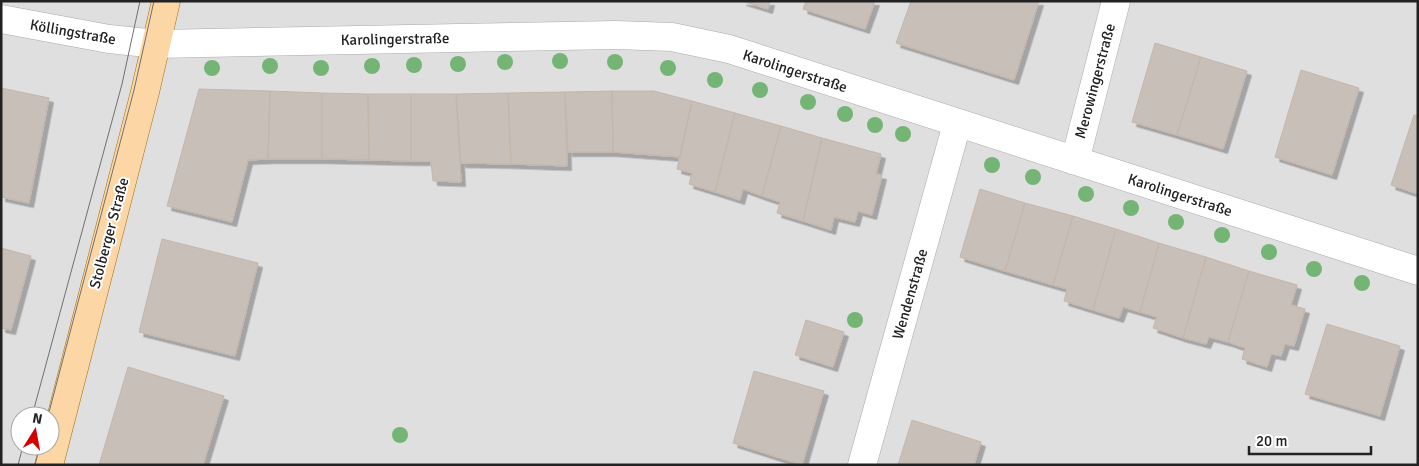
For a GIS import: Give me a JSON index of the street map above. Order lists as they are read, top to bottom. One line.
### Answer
{"streets":{"main road":["Stolberger Straße"],"street":["Köllingstraße","Karolingerstraße","Merowingerstraße","Wendenstraße"]},"crossings":[["Köllingstraße","Karolingerstraße"],["Köllingstraße","Stolberger Straße"],["Karolingerstraße","Merowingerstraße"],["Karolingerstraße","Stolberger Straße"],["Karolingerstraße","Wendenstraße"]],"scale_bar":"20 m","north":"top"}
